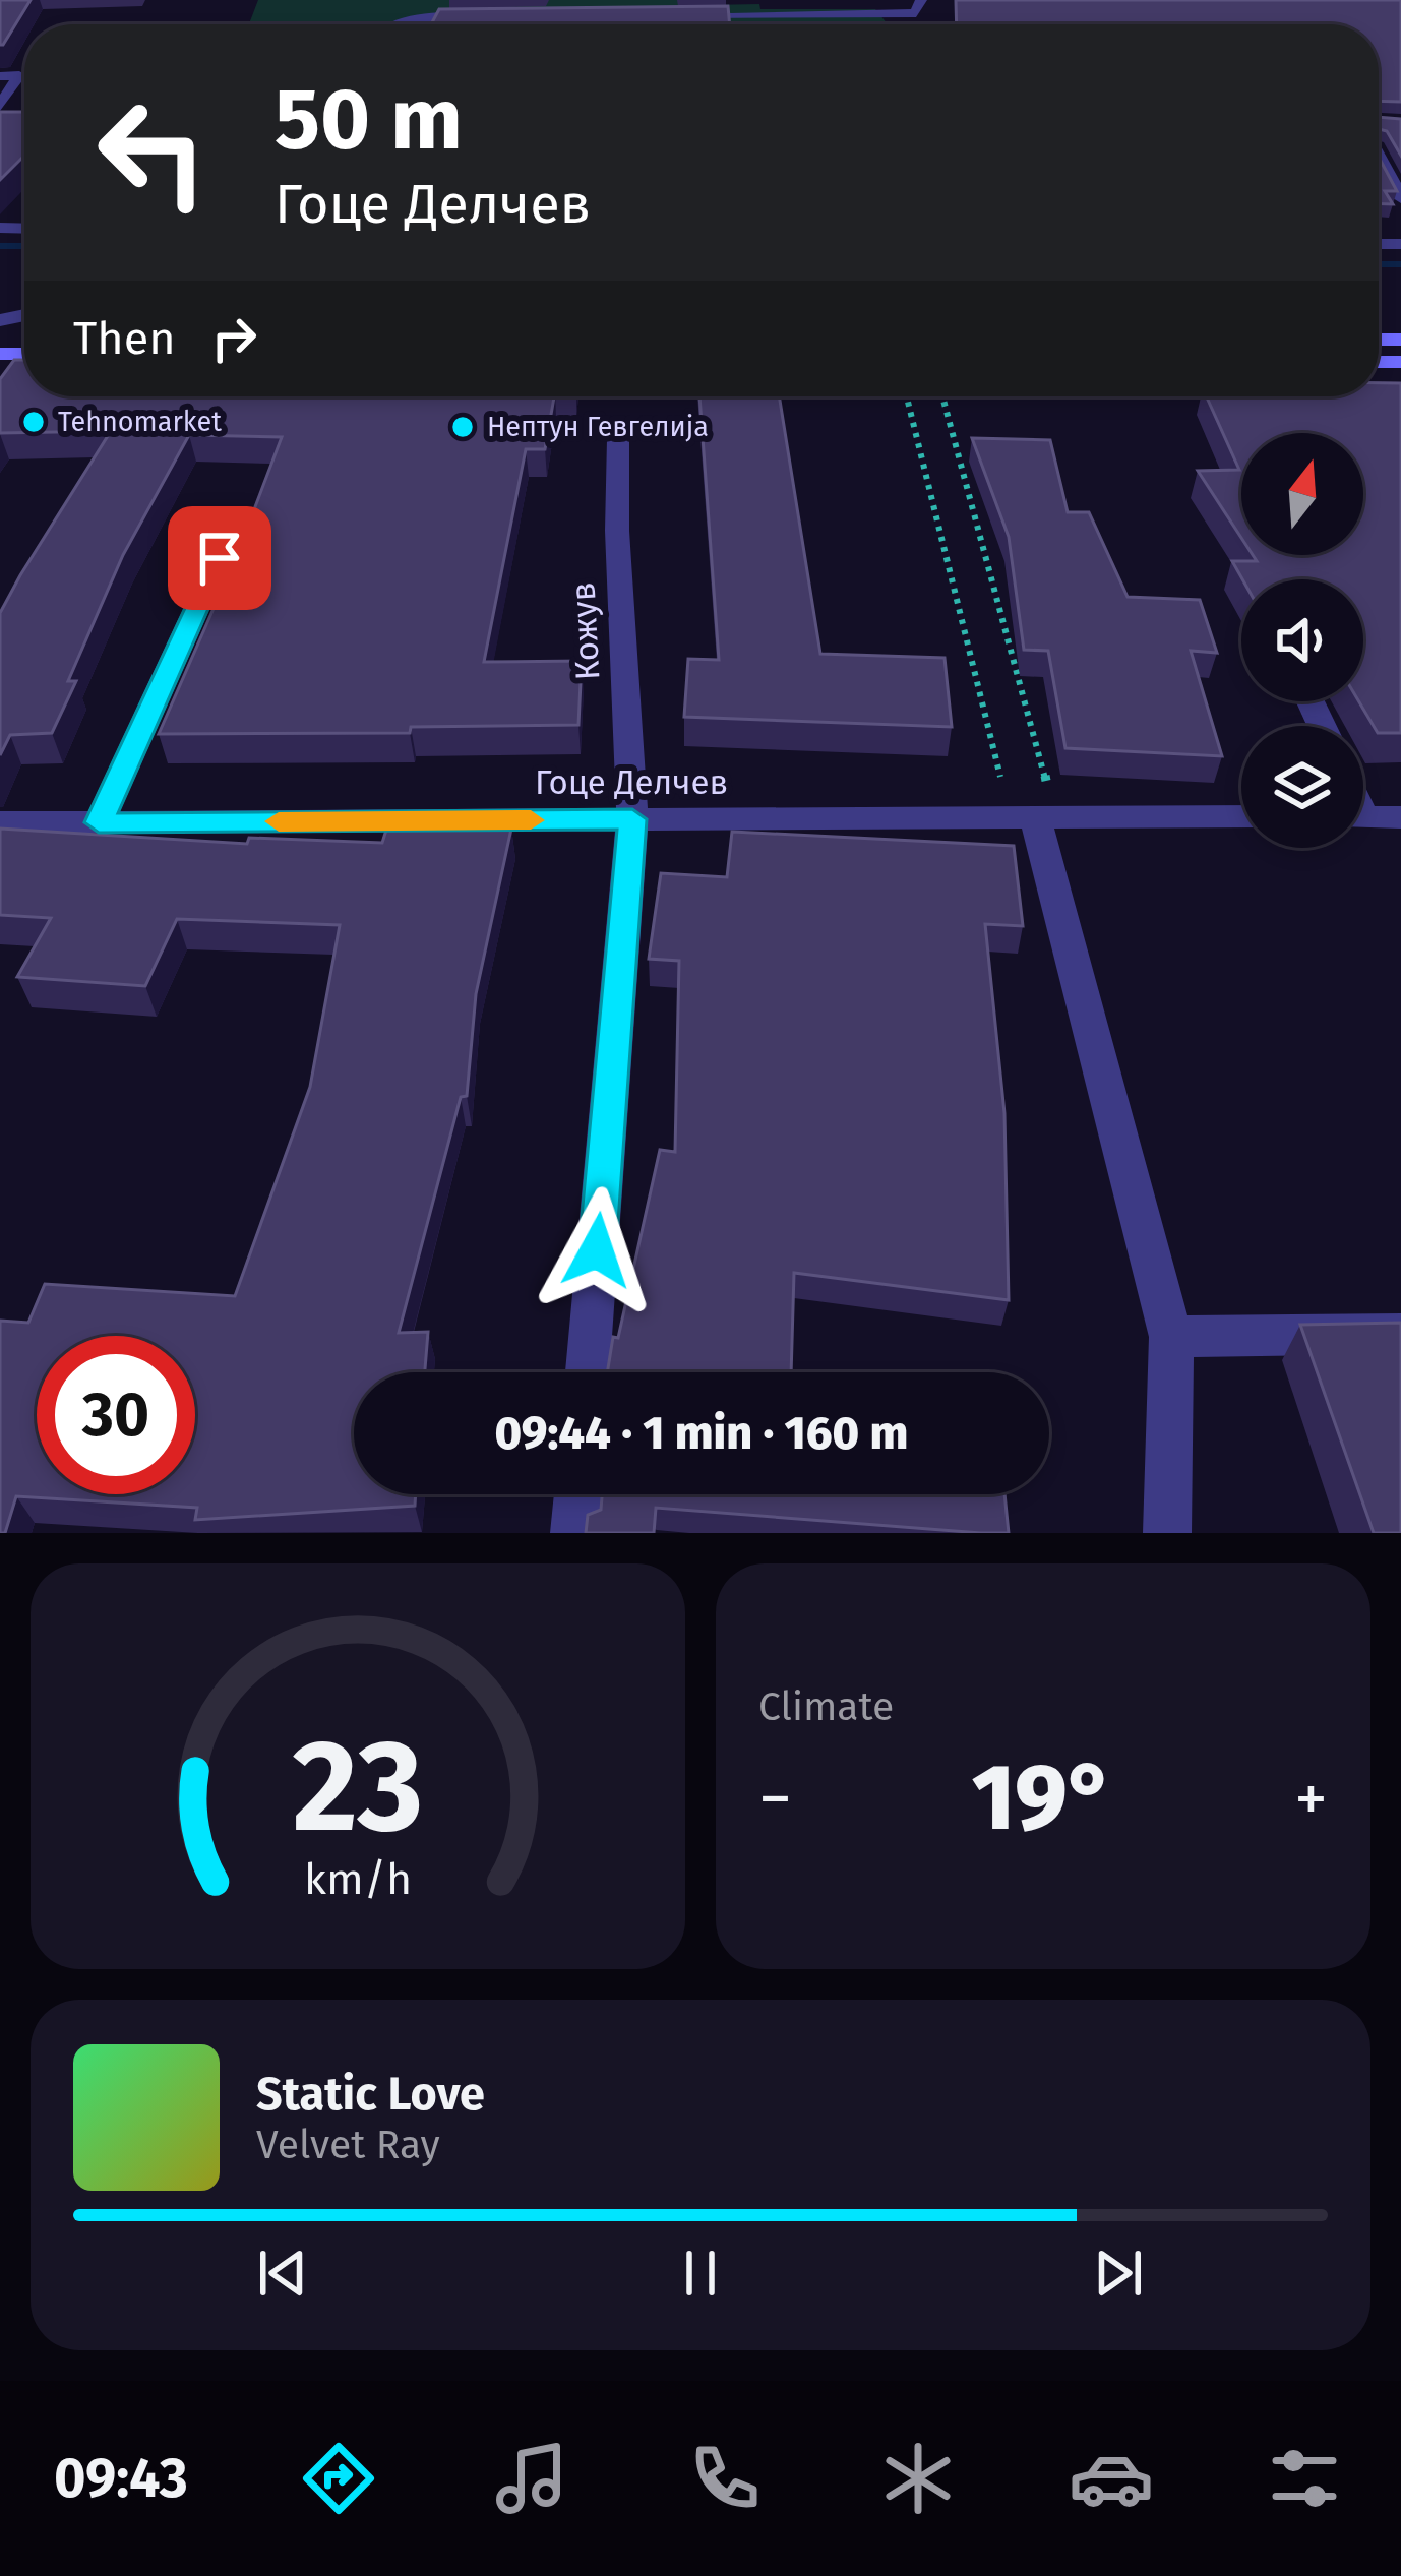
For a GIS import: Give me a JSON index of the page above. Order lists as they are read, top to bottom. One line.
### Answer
{"streets":{"street":["Кожув","Гоце Делчев"]},"crossings":[["Кожув","Гоце Делчев"]],"places":["Tehnomarket","Нептун Гевгелија"],"north":"top","page":{"turn":["50 m","Гоце Делчев"],"then":"Then","limit":"30","trip":"09:44 · 1 min · 160 m","tile":"Climate","heat":["−","19°","+"],"song":["Static Love","Velvet Ray"],"tabs":"09:43","gauge":["23","km/h"]}}
